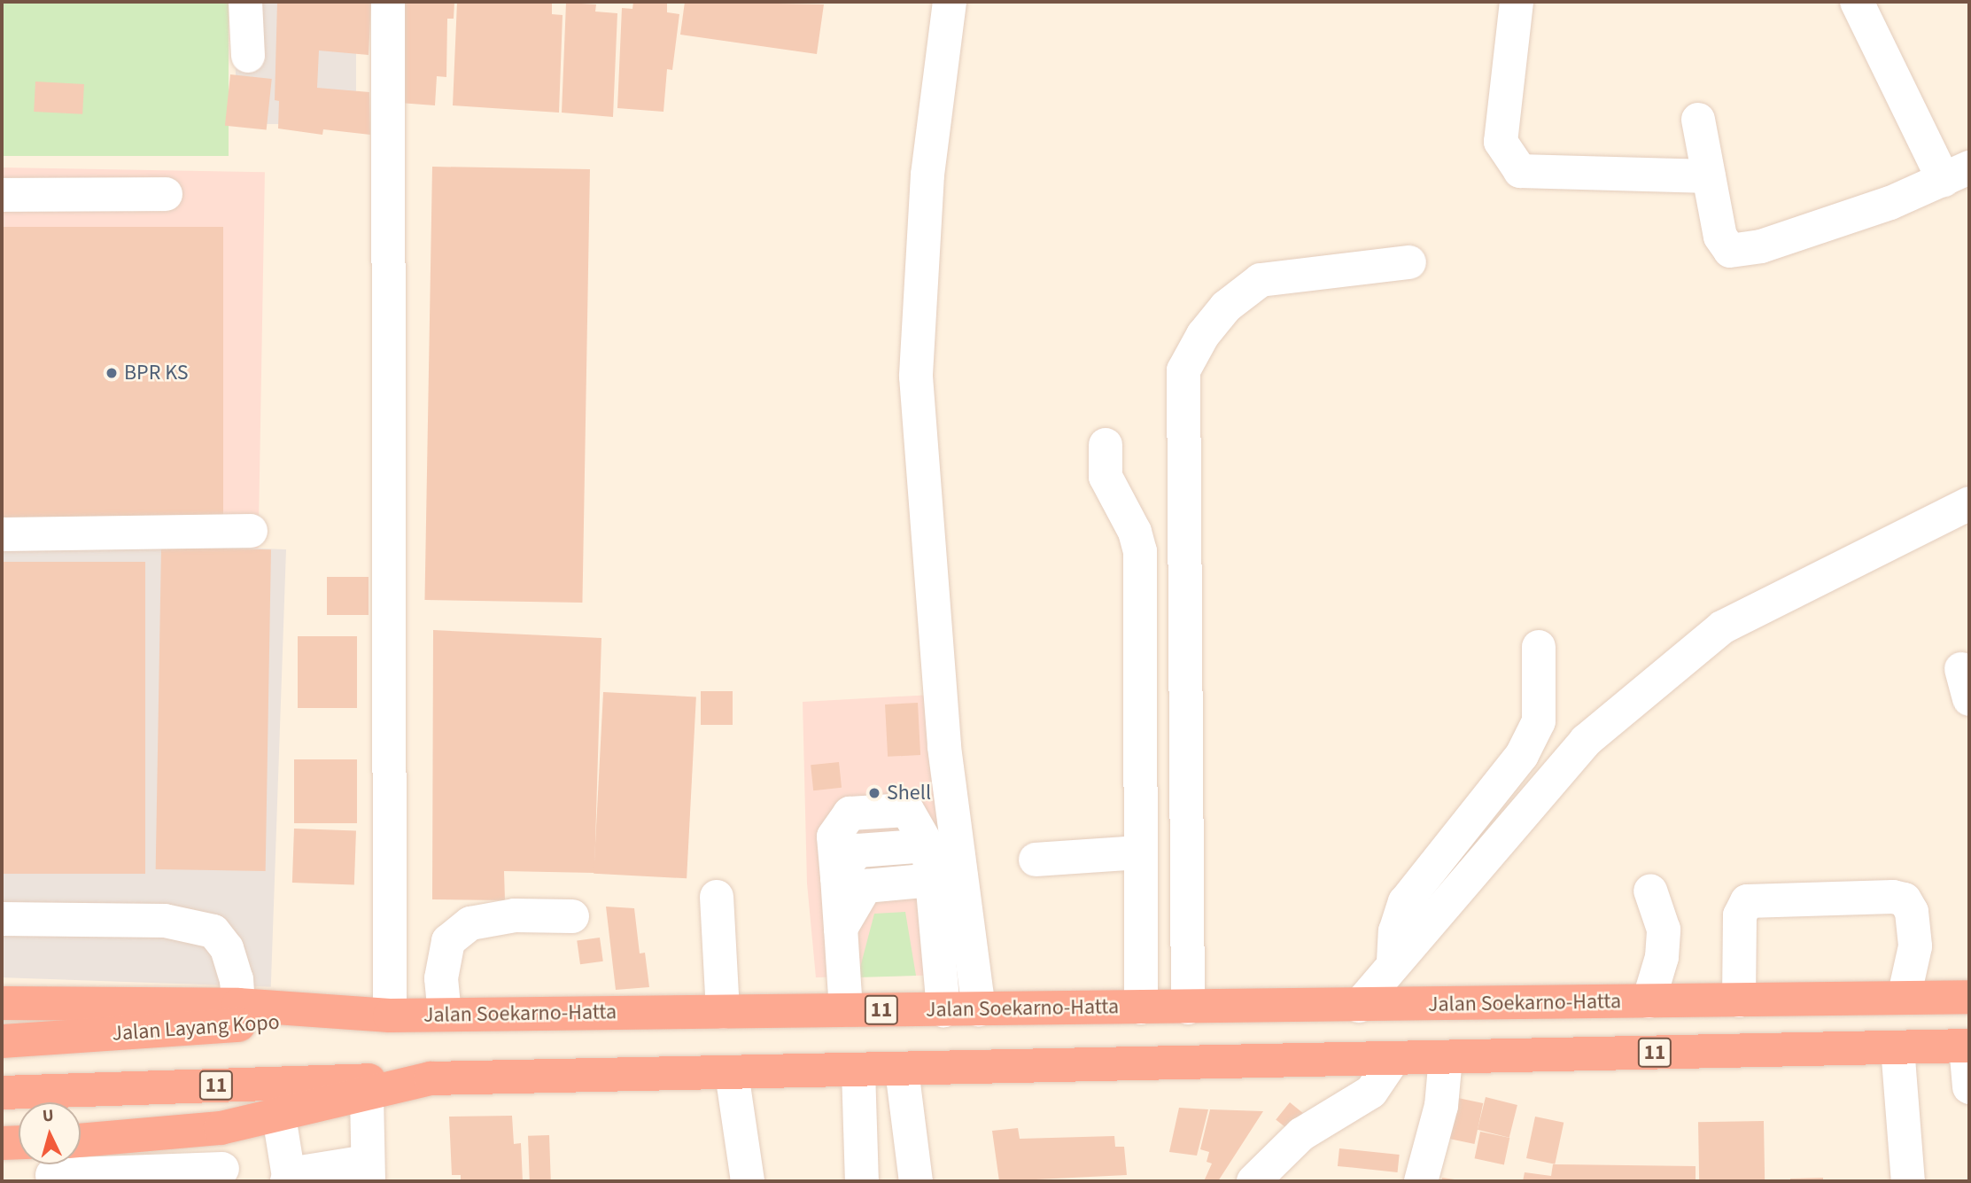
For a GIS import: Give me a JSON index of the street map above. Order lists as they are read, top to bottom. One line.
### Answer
{"streets":{"highway":["Jalan Soekarno-Hatta","11","Jalan Layang Kopo"]},"crossings":[["Jalan Soekarno-Hatta","Jalan Layang Kopo"]],"places":["BPR KS","Shell"],"north":"top"}
